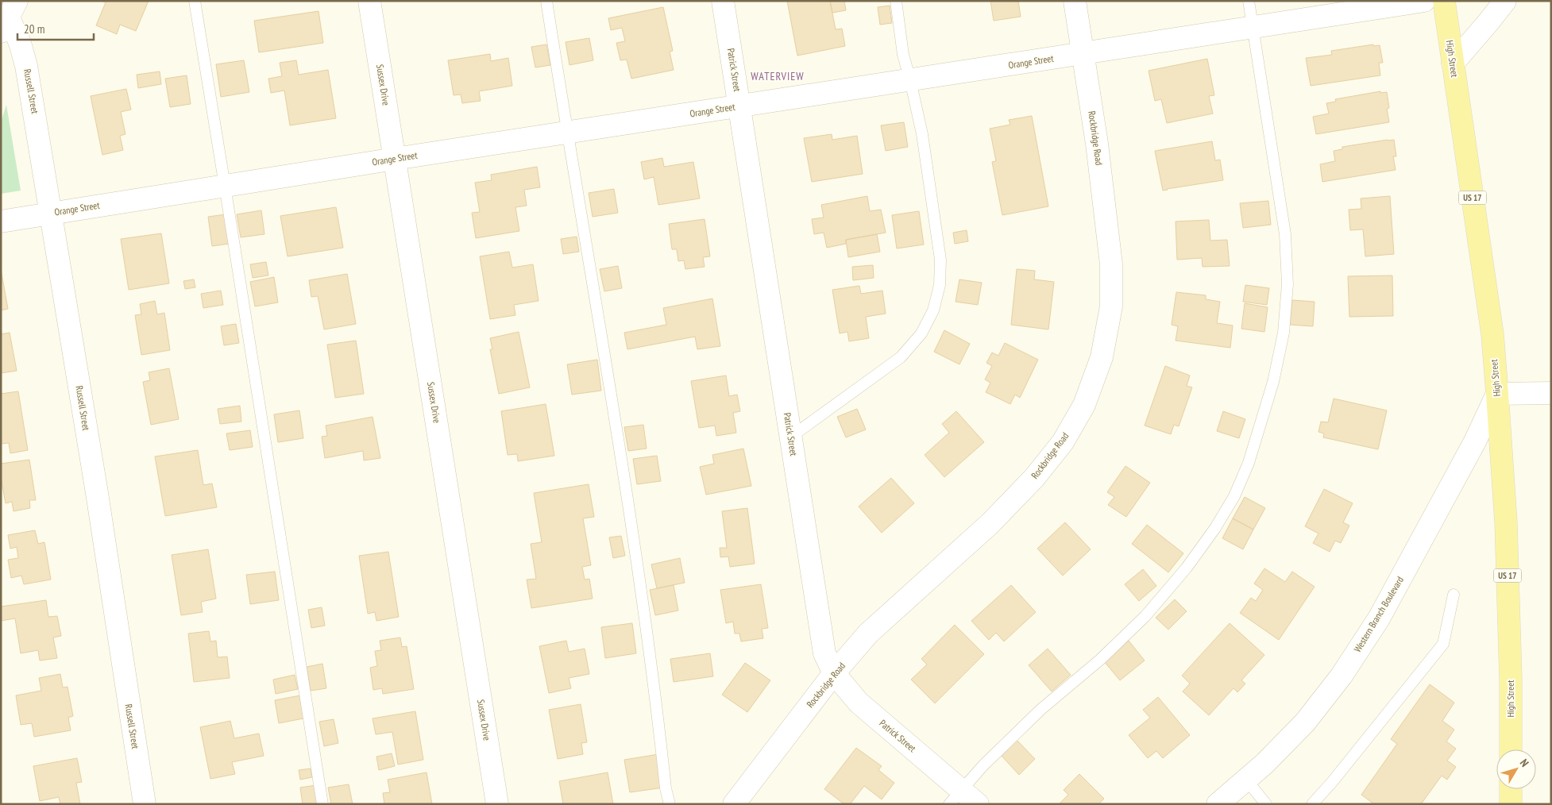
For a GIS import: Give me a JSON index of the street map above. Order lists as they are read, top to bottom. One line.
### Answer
{"streets":{"main road":["High Street","US 17"],"street":["Orange Street","Patrick Street","Sussex Drive","Russell Street","Rockbridge Road","Western Branch Boulevard"]},"crossings":[["High Street","Western Branch Boulevard"],["Orange Street","Patrick Street"],["Orange Street","Sussex Drive"],["Orange Street","Russell Street"],["Orange Street","Rockbridge Road"],["Patrick Street","Rockbridge Road"]],"districts":["WATERVIEW"],"scale_bar":"20 m","north":"top right"}
